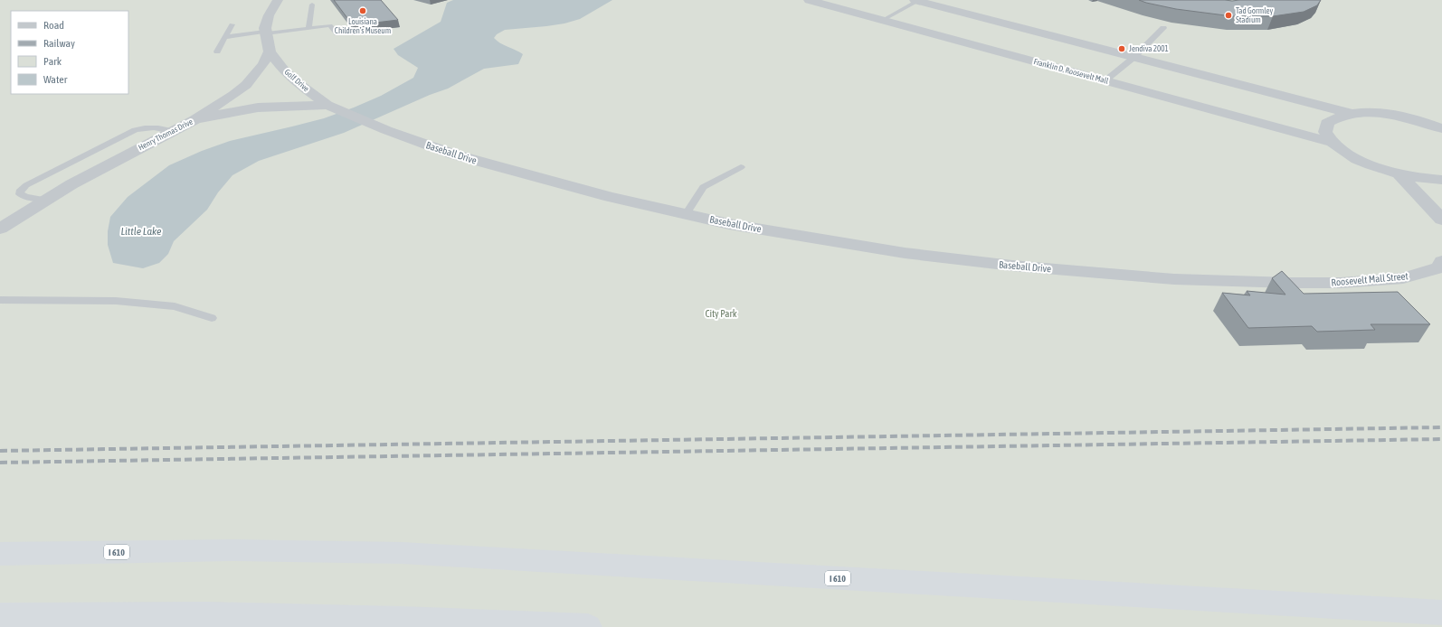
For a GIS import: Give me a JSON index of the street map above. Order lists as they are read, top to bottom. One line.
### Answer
{"streets":{"highway":["I 610"],"street":["Franklin D. Roosevelt Mall","Golf Drive","Henry Thomas Drive","Baseball Drive","Roosevelt Mall Street"]},"crossings":[["Golf Drive","Henry Thomas Drive"],["Golf Drive","Baseball Drive"],["Henry Thomas Drive","Baseball Drive"],["Baseball Drive","Roosevelt Mall Street"]],"water":["Little Lake"],"parks":["City Park"],"places":["Louisiana Children's Museum","Tad Gormley Stadium","Jendiva 2001"],"legend":["Road","Railway","Park","Water"]}
